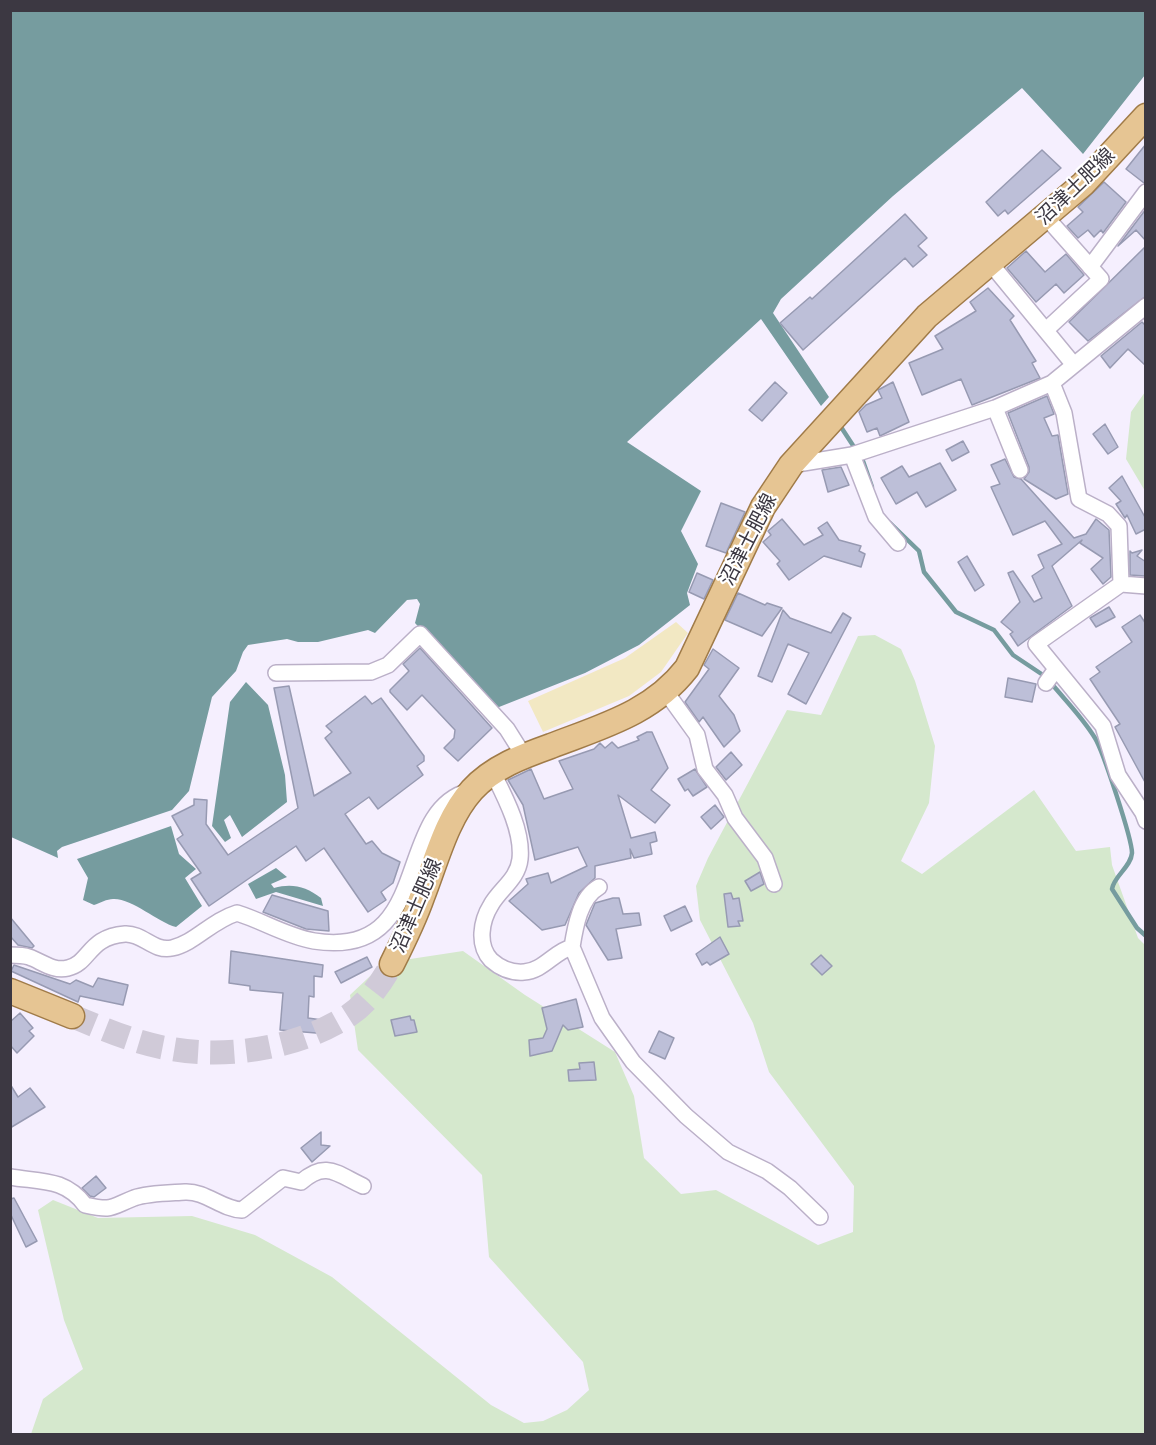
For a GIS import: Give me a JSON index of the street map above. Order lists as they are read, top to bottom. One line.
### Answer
{"streets":{"main road":["沼津土肥線"]}}
